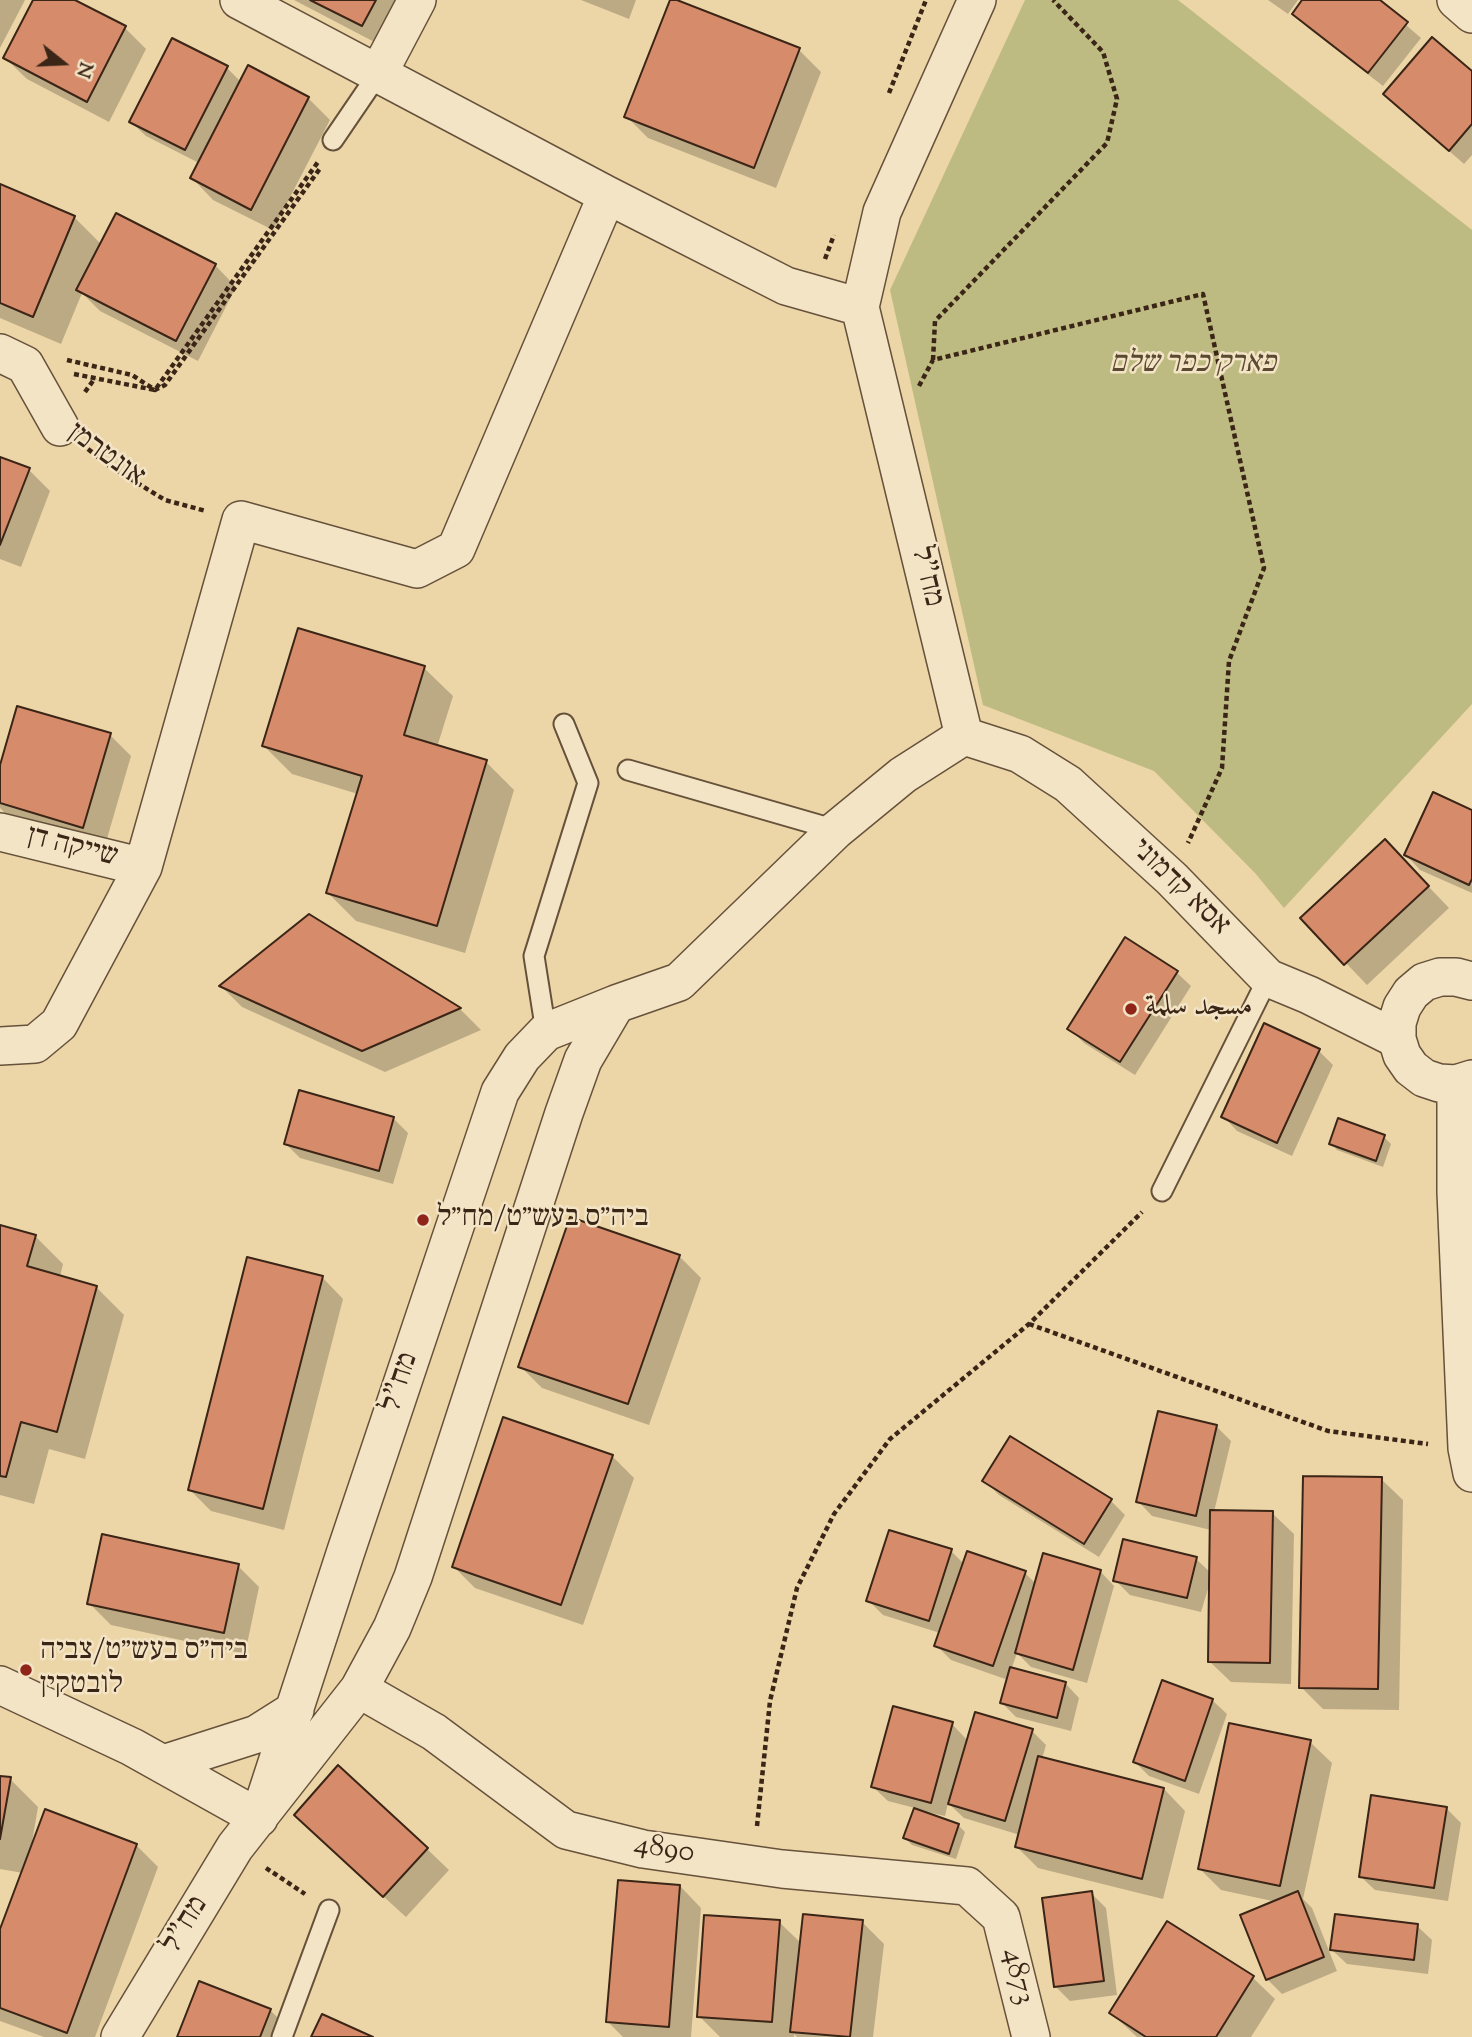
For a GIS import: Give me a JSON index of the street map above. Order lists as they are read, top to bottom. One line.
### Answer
{"streets":{"street":["אונטרמן","מח\"ל","שייקה דן","אסא קדמוני","4890","4873"]},"crossings":[["מח\"ל","אסא קדמוני"],["מח\"ל","4890"],["4890","4873"]],"parks":["פארק כפר שלם"],"places":["مسجد سلمة","ביה״ס בעש״ט/מח״ל","ביה״ס בעש״ט/צביה לובטקין"],"north":"right"}
